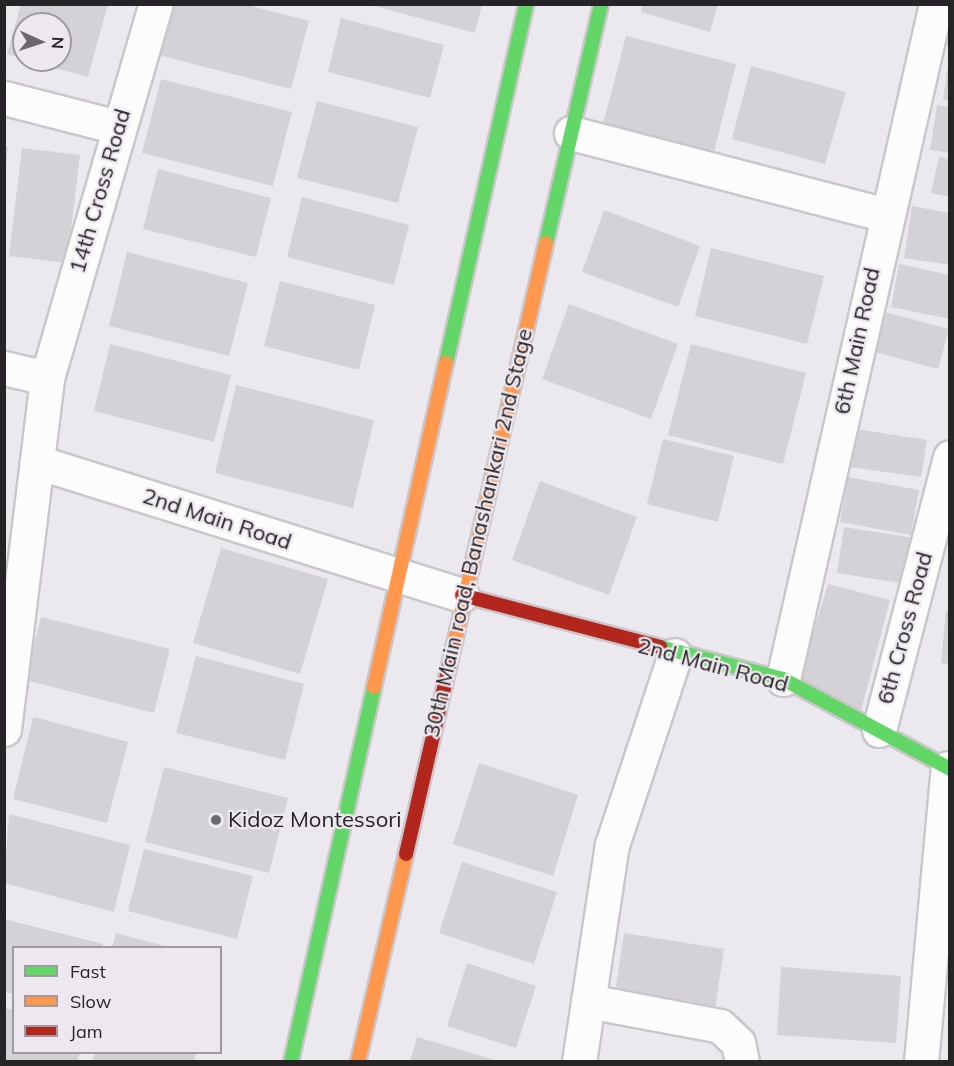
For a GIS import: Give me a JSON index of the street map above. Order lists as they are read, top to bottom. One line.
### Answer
{"streets":{"main road":["2nd Main Road","30th Main road, Banashankari 2nd Stage"],"street":["14th Cross Road","6th Main Road","6th Cross Road"]},"crossings":[["14th Cross Road","2nd Main Road"],["6th Main Road","2nd Main Road"],["2nd Main Road","30th Main road, Banashankari 2nd Stage"],["2nd Main Road","6th Cross Road"]],"places":["Kidoz Montessori"],"legend":["Fast","Slow","Jam"],"north":"right"}
